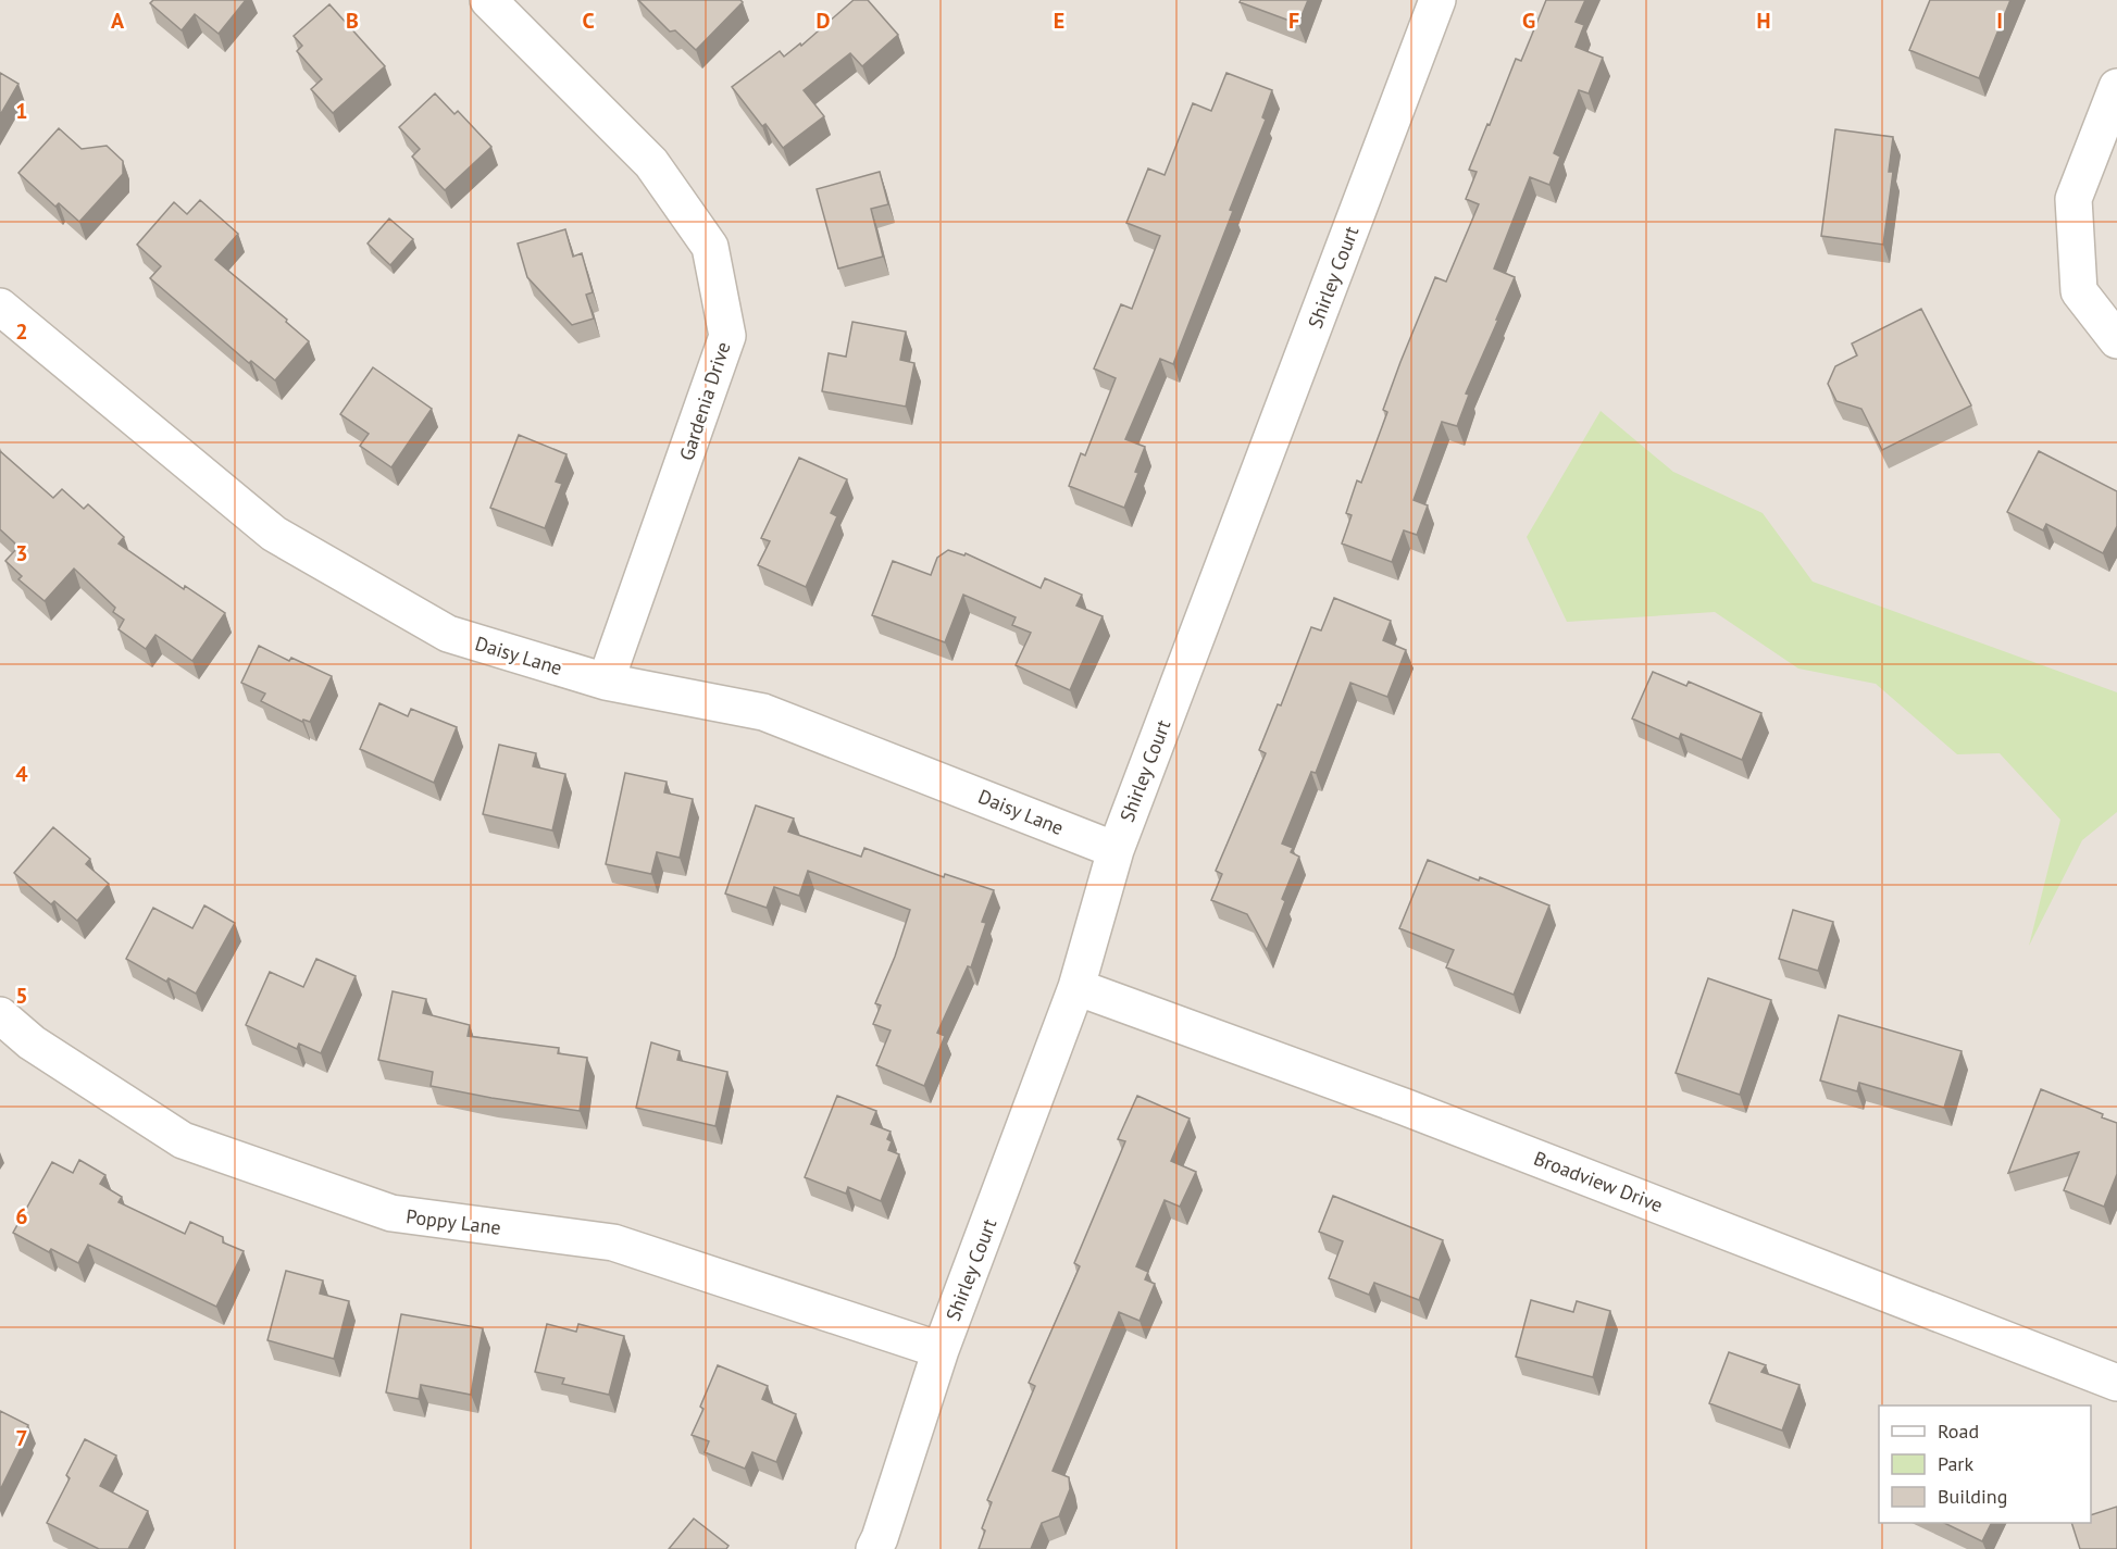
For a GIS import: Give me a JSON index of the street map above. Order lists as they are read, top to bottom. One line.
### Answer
{"streets":{"street":["Shirley Court","Gardenia Drive","Daisy Lane","Broadview Drive","Poppy Lane"]},"crossings":[["Shirley Court","Daisy Lane"],["Shirley Court","Broadview Drive"],["Shirley Court","Poppy Lane"],["Gardenia Drive","Daisy Lane"]],"legend":["Road","Park","Building"],"grid":{"columns":["A","B","C","D","E","F","G","H","I"],"rows":["1","2","3","4","5","6","7"]}}
